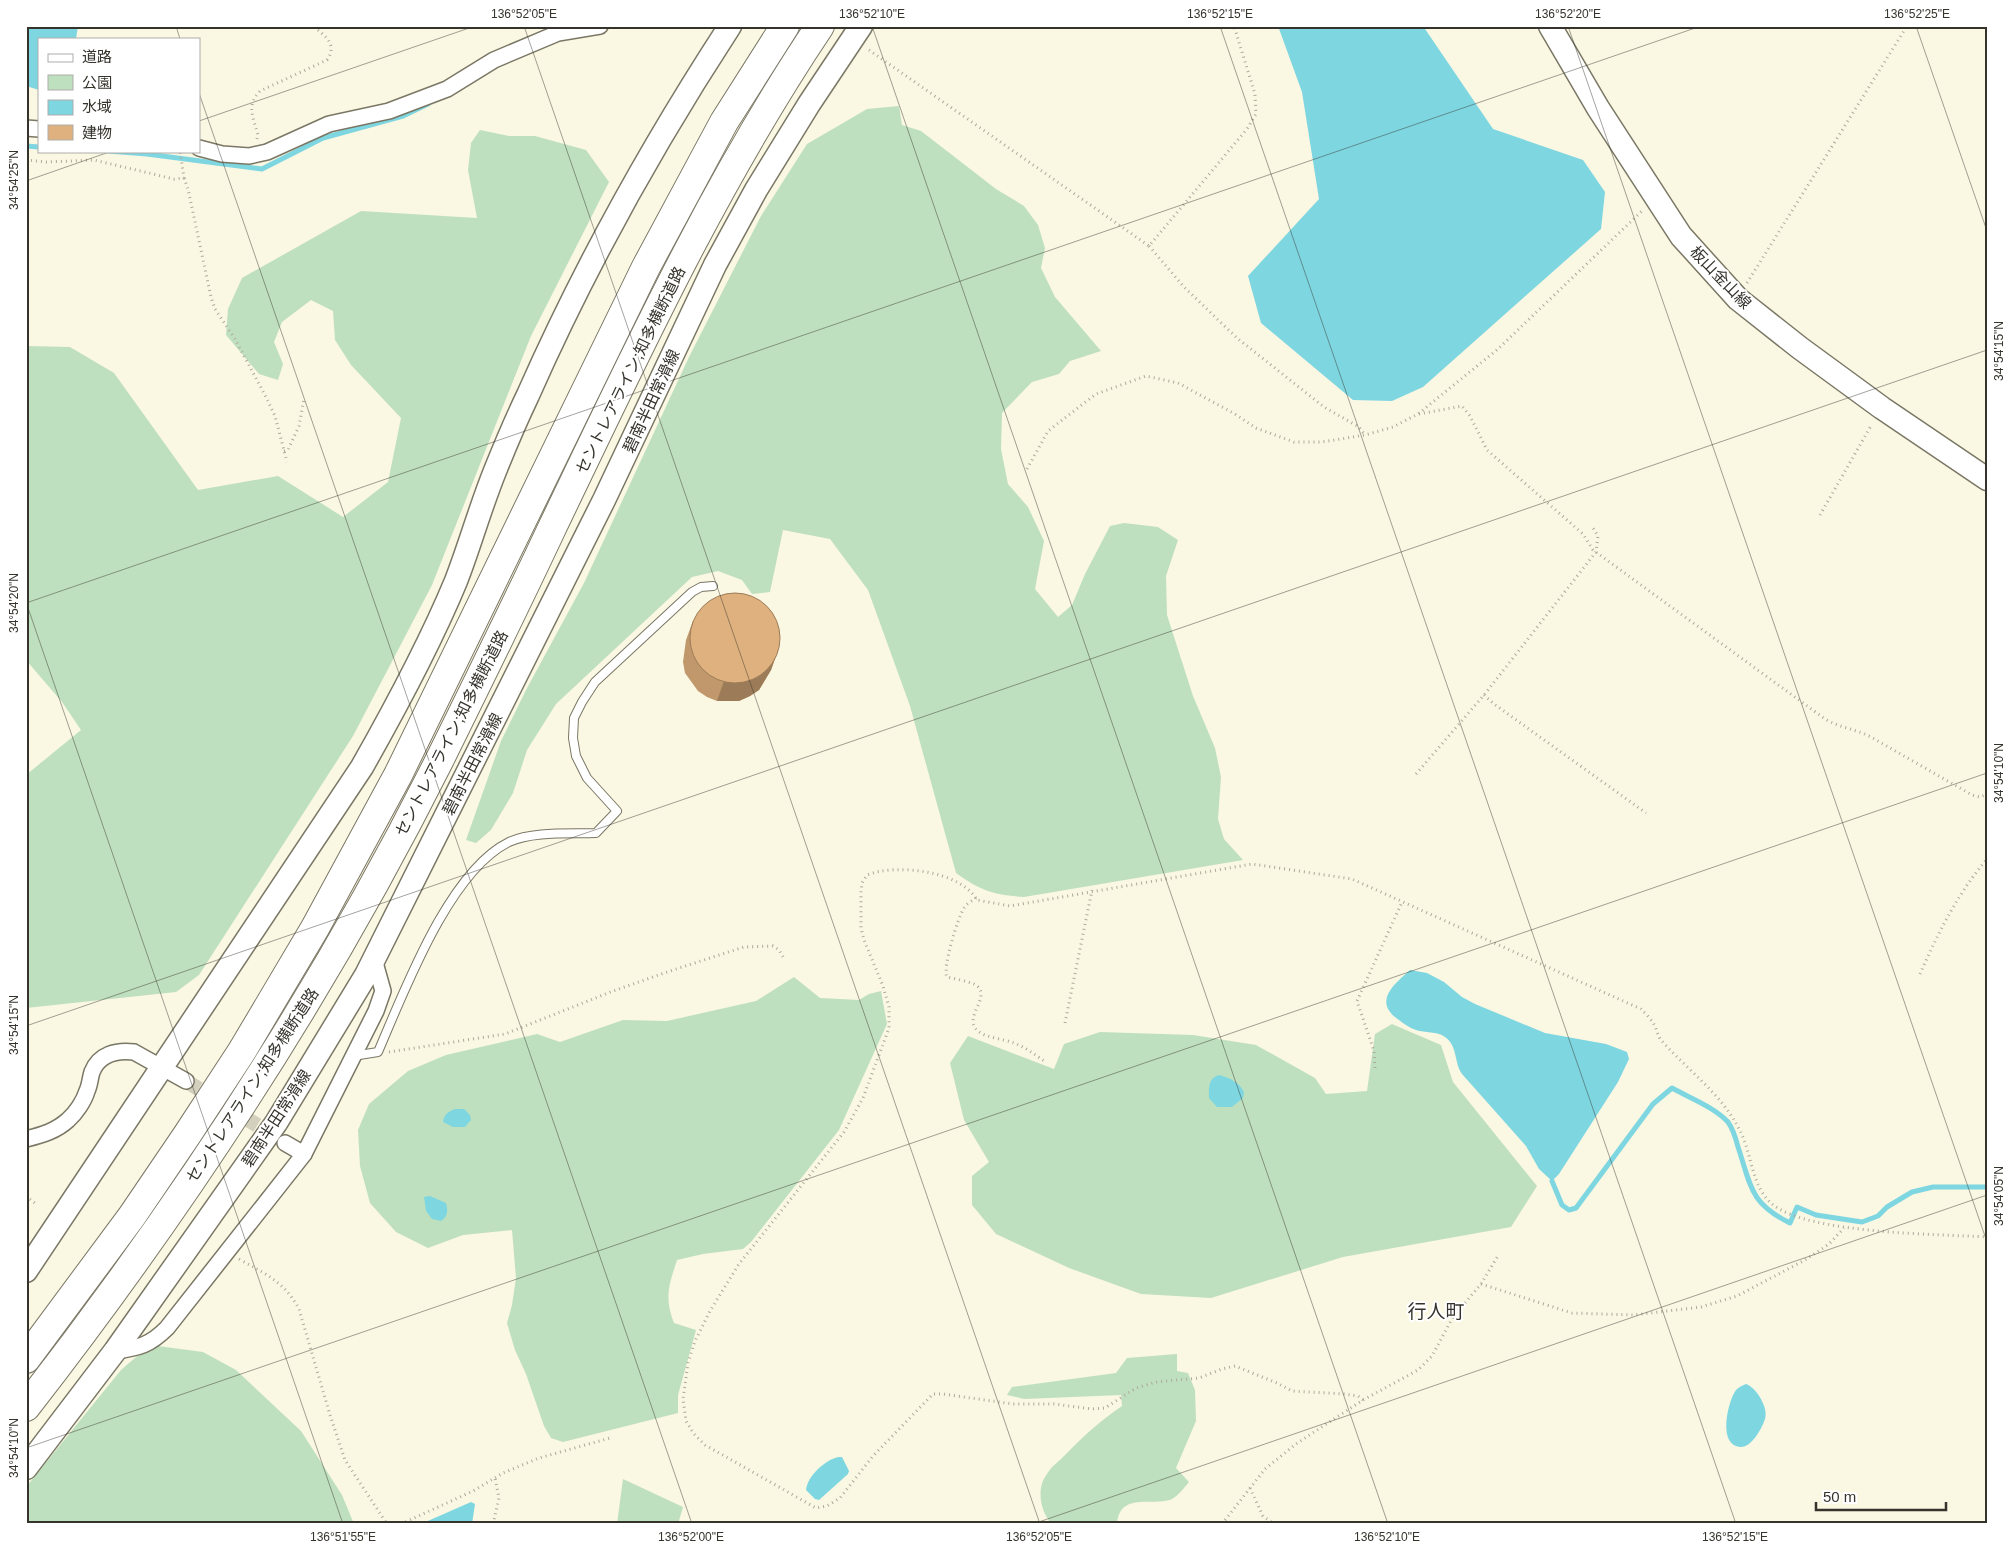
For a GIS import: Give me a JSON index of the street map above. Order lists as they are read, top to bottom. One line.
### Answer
{"streets":{"highway":["セントレアライン;知多横断道路"],"main road":["板山金山線","碧南半田常滑線"]},"districts":["行人町"],"legend":["道路","公園","水域","建物"],"scale_bar":"50 m","coordinates":["136°52'05\"E","136°52'10\"E","136°52'15\"E","136°52'20\"E","136°52'25\"E","34°54'25\"N","34°54'15\"N","34°54'20\"N","34°54'10\"N","34°54'05\"N","136°51'55\"E","136°52'00\"E"]}
